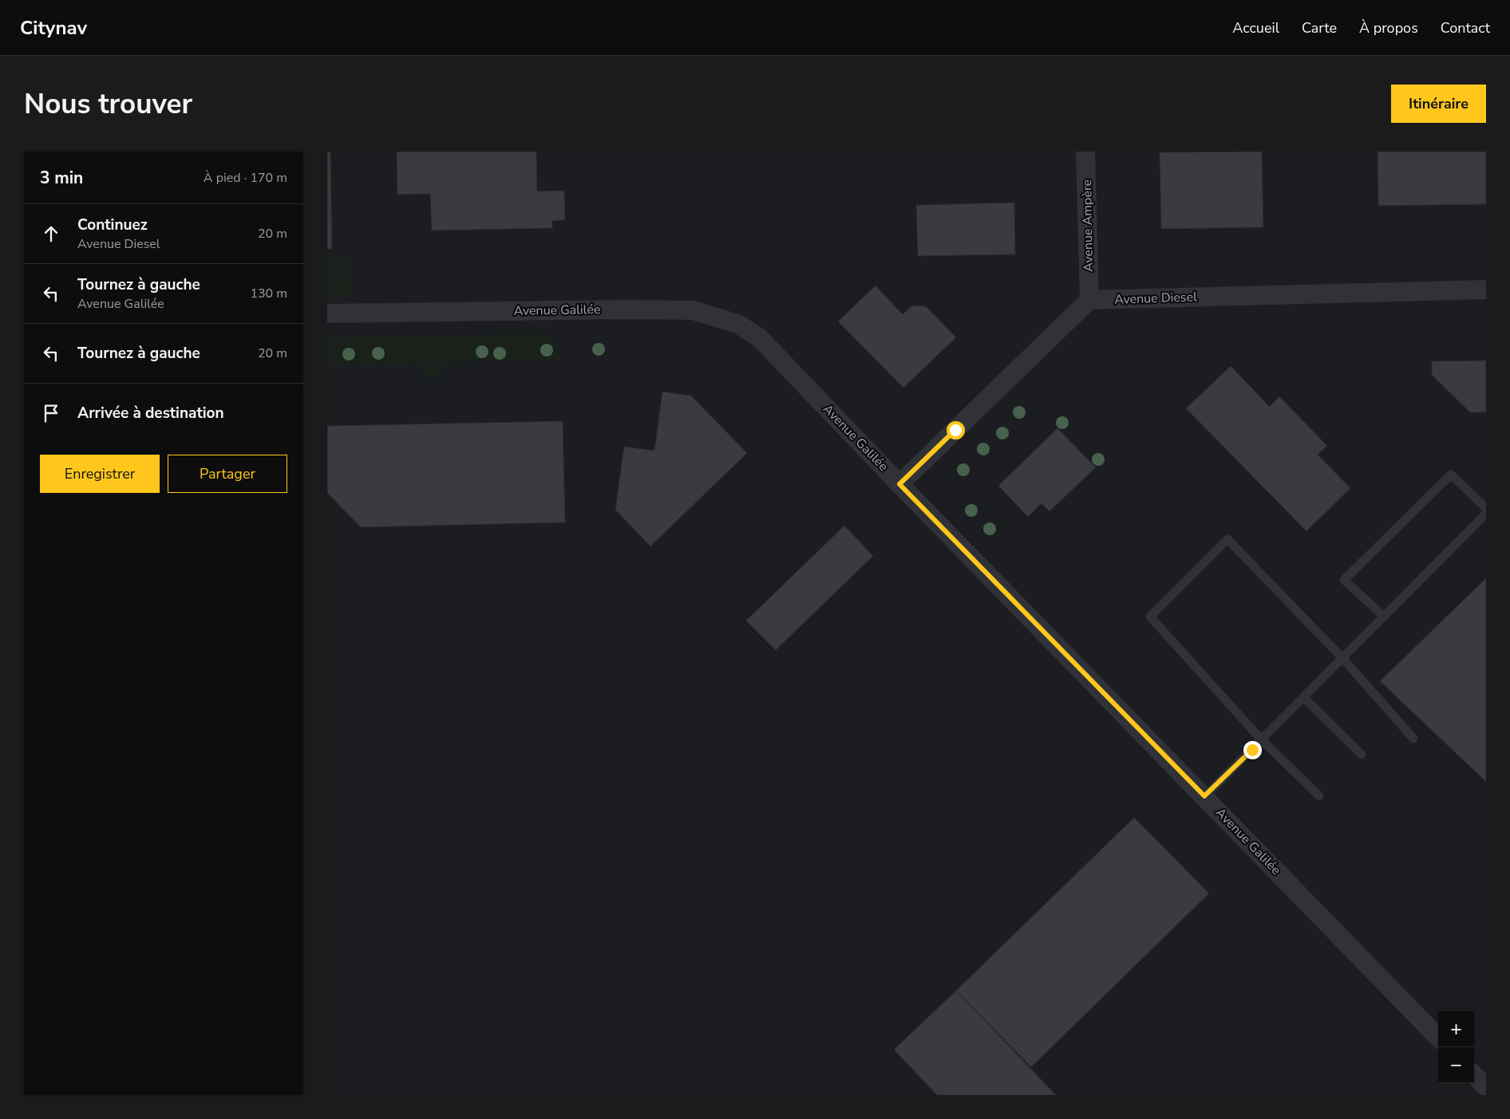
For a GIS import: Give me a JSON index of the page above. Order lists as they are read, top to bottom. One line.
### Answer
{"streets":{"street":["Avenue Ampère","Avenue Diesel","Avenue Galilée"]},"crossings":[["Avenue Ampère","Avenue Diesel"]],"page":{"header":"Citynav","nav":["Accueil","Carte","À propos","Contact"],"buttons":["Itinéraire",["Enregistrer","Partager"]],"title":"Nous trouver","heading":["3 min","À pied · 170 m"],"list":[["Continuez","Avenue Diesel","20 m"],["Tournez à gauche","Avenue Galilée","130 m"],["Tournez à gauche","20 m"],"Arrivée à destination"],"map_buttons":["+","−"]}}
